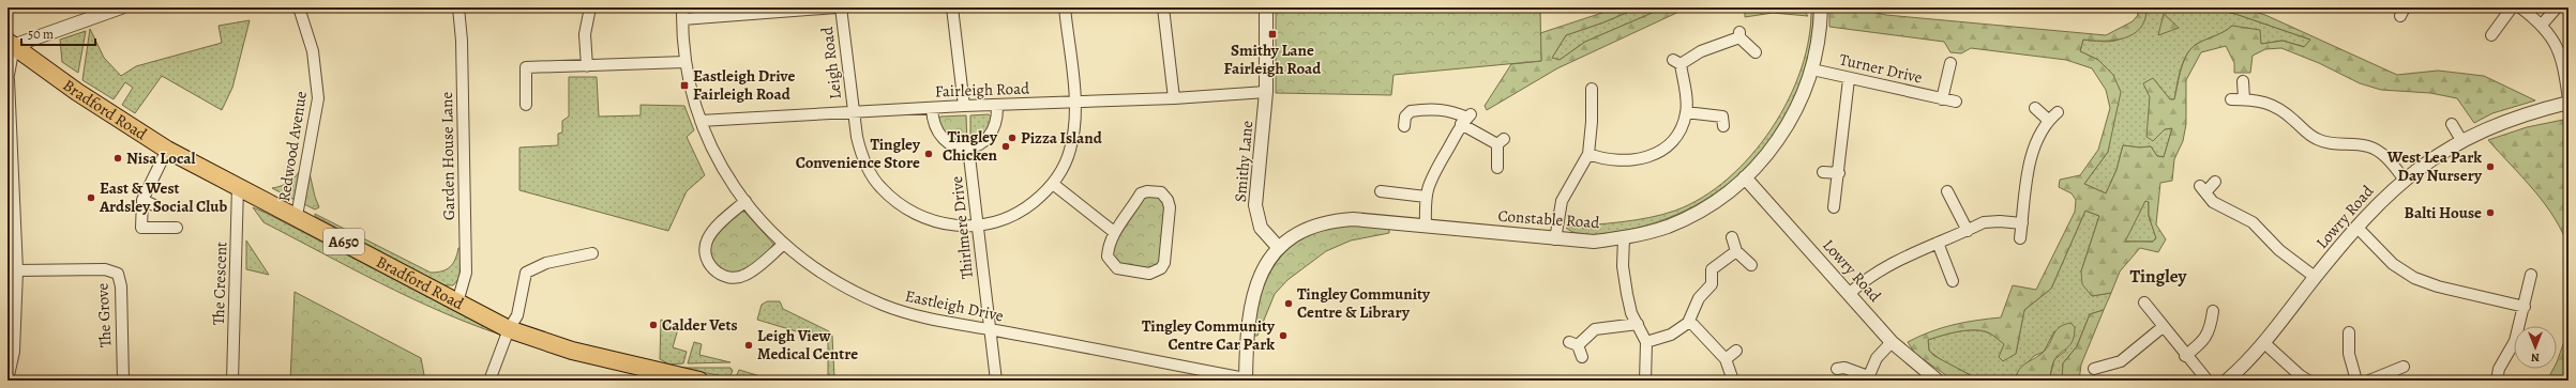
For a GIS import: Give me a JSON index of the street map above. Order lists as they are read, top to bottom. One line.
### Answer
{"streets":{"main road":["Bradford Road","A650"],"street":["Leigh Road","Turner Drive","Fairleigh Road","Redwood Avenue","Garden House Lane","Smithy Lane","Lowry Road","Constable Road","Thirlmere Drive","The Crescent","Eastleigh Drive","The Grove"]},"crossings":[["Leigh Road","Fairleigh Road"],["Leigh Road","Thirlmere Drive"],["Turner Drive","Constable Road"],["Fairleigh Road","Smithy Lane"],["Fairleigh Road","Eastleigh Drive"],["Bradford Road","Redwood Avenue"],["Bradford Road","Garden House Lane"],["Bradford Road","The Crescent"],["Smithy Lane","Constable Road"],["Lowry Road","Constable Road"],["Thirlmere Drive","Eastleigh Drive"]],"districts":["Tingley"],"places":{"transit":["Smithy Lane Fairleigh Road","Eastleigh Drive Fairleigh Road"],"other":["Pizza Island","Tingley Chicken","Tingley Convenience Store","Nisa Local","West Lea Park Day Nursery","East & West Ardsley Social Club","Balti House","Tingley Community Centre & Library","Calder Vets","Tingley Community Centre Car Park","Leigh View Medical Centre"]},"scale_bar":"50 m","north":"bottom"}
